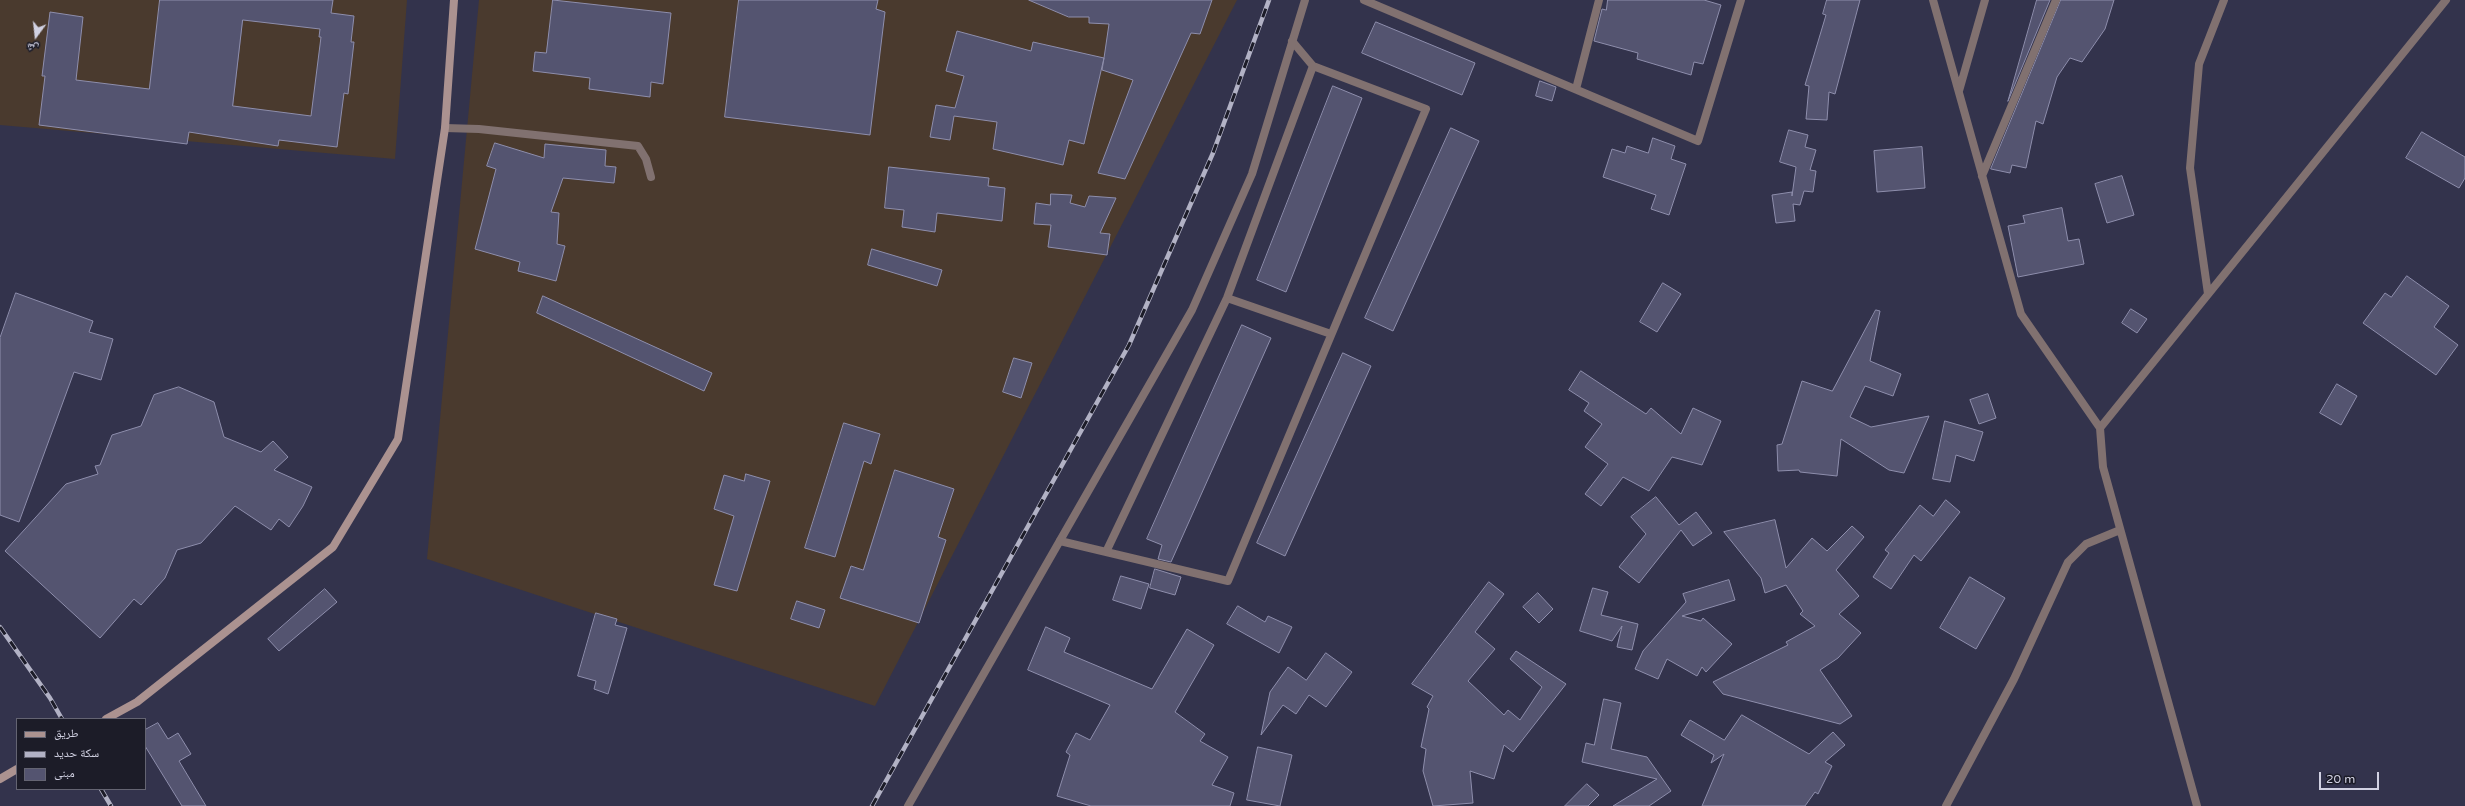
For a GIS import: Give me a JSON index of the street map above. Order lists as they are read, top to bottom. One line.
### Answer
{"legend":["طريق","سكة حديد","مبنى"],"scale_bar":"20 m","north":"bottom"}
